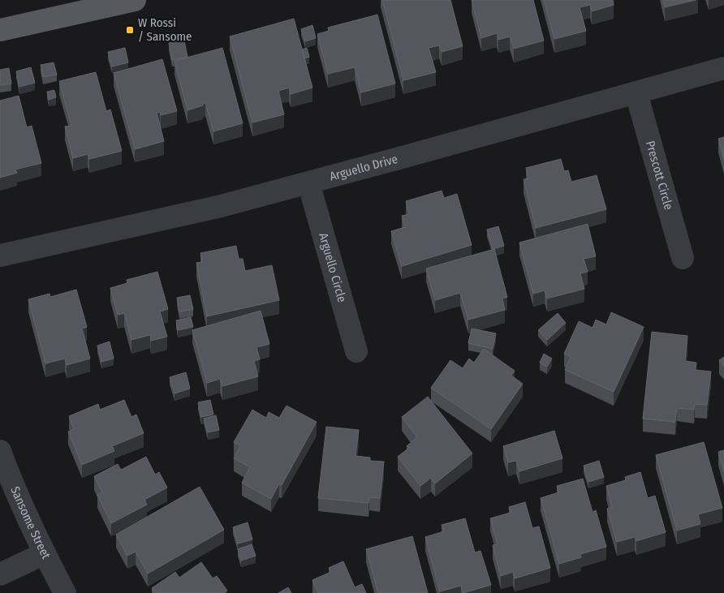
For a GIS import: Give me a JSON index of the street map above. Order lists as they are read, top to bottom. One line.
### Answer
{"streets":{"street":["Arguello Drive","Prescott Circle","Arguello Circle","Sansome Street"]},"crossings":[["Arguello Drive","Prescott Circle"],["Arguello Drive","Arguello Circle"]],"places":{"transit":["W Rossi / Sansome"]}}
